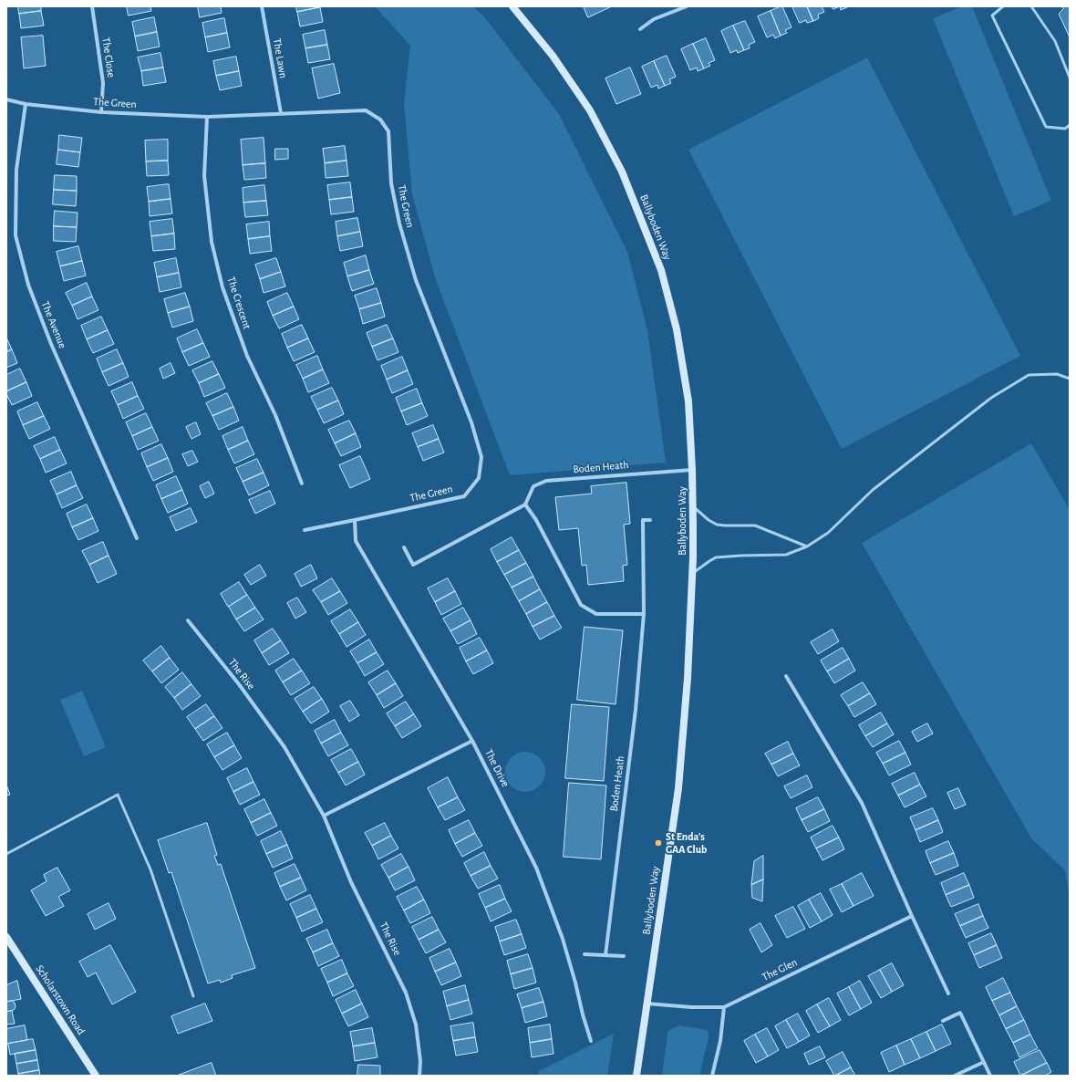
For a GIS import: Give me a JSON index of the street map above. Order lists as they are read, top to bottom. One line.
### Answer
{"streets":{"main road":["Ballyboden Way","Scholarstown Road"],"street":["The Close","The Lawn","The Green","The Crescent","The Avenue","Boden Heath","The Rise","The Drive","The Glen"]},"crossings":[["The Close","The Green"],["The Lawn","The Green"],["The Green","The Crescent"],["The Green","The Avenue"],["The Green","The Drive"],["Ballyboden Way","Boden Heath"],["Ballyboden Way","The Glen"]],"places":["St Enda's GAA Club"]}
